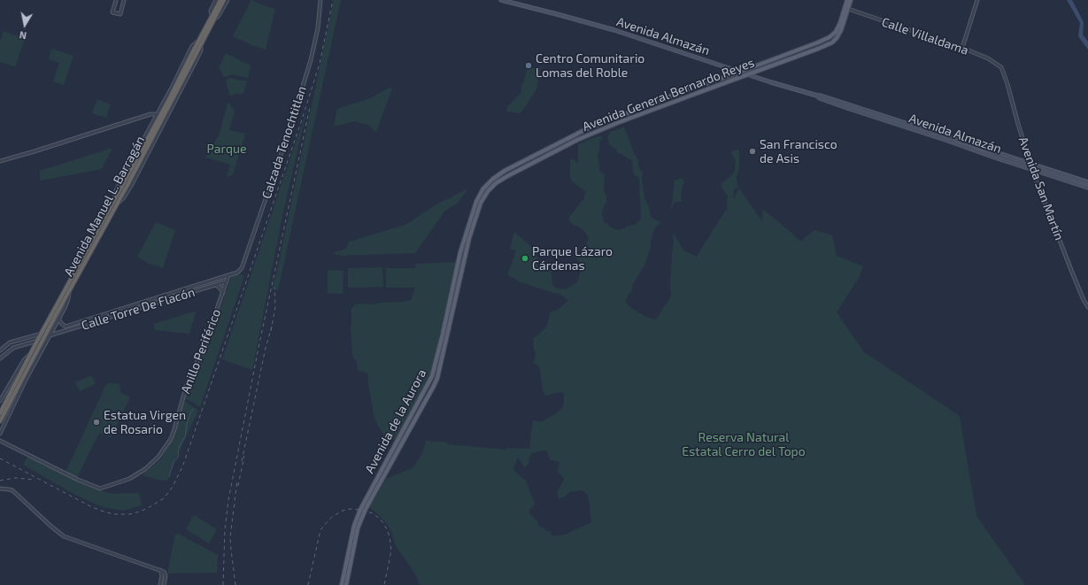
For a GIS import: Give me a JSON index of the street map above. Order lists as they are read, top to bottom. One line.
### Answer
{"streets":{"highway":["Avenida Manuel L. Barragán"],"main road":["Avenida Almazán","Avenida General Bernardo Reyes","Avenida de la Aurora"],"street":["Calle Villaldama","Calzada Tenochtitlan","Avenida San Martín","Calle Torre De Flacón","Anillo Periférico"]},"crossings":[["Avenida Almazán","Avenida San Martín"],["Calle Villaldama","Avenida General Bernardo Reyes"],["Calle Villaldama","Avenida San Martín"],["Avenida General Bernardo Reyes","Avenida de la Aurora"],["Calzada Tenochtitlan","Calle Torre De Flacón"],["Calzada Tenochtitlan","Anillo Periférico"],["Calle Torre De Flacón","Anillo Periférico"]],"parks":["Parque","Reserva Natural Estatal Cerro del Topo"],"places":["Centro Comunitario Lomas del Roble","San Francisco de Asis","Parque Lázaro Cárdenas","Estatua Virgen de Rosario"],"north":"bottom"}
